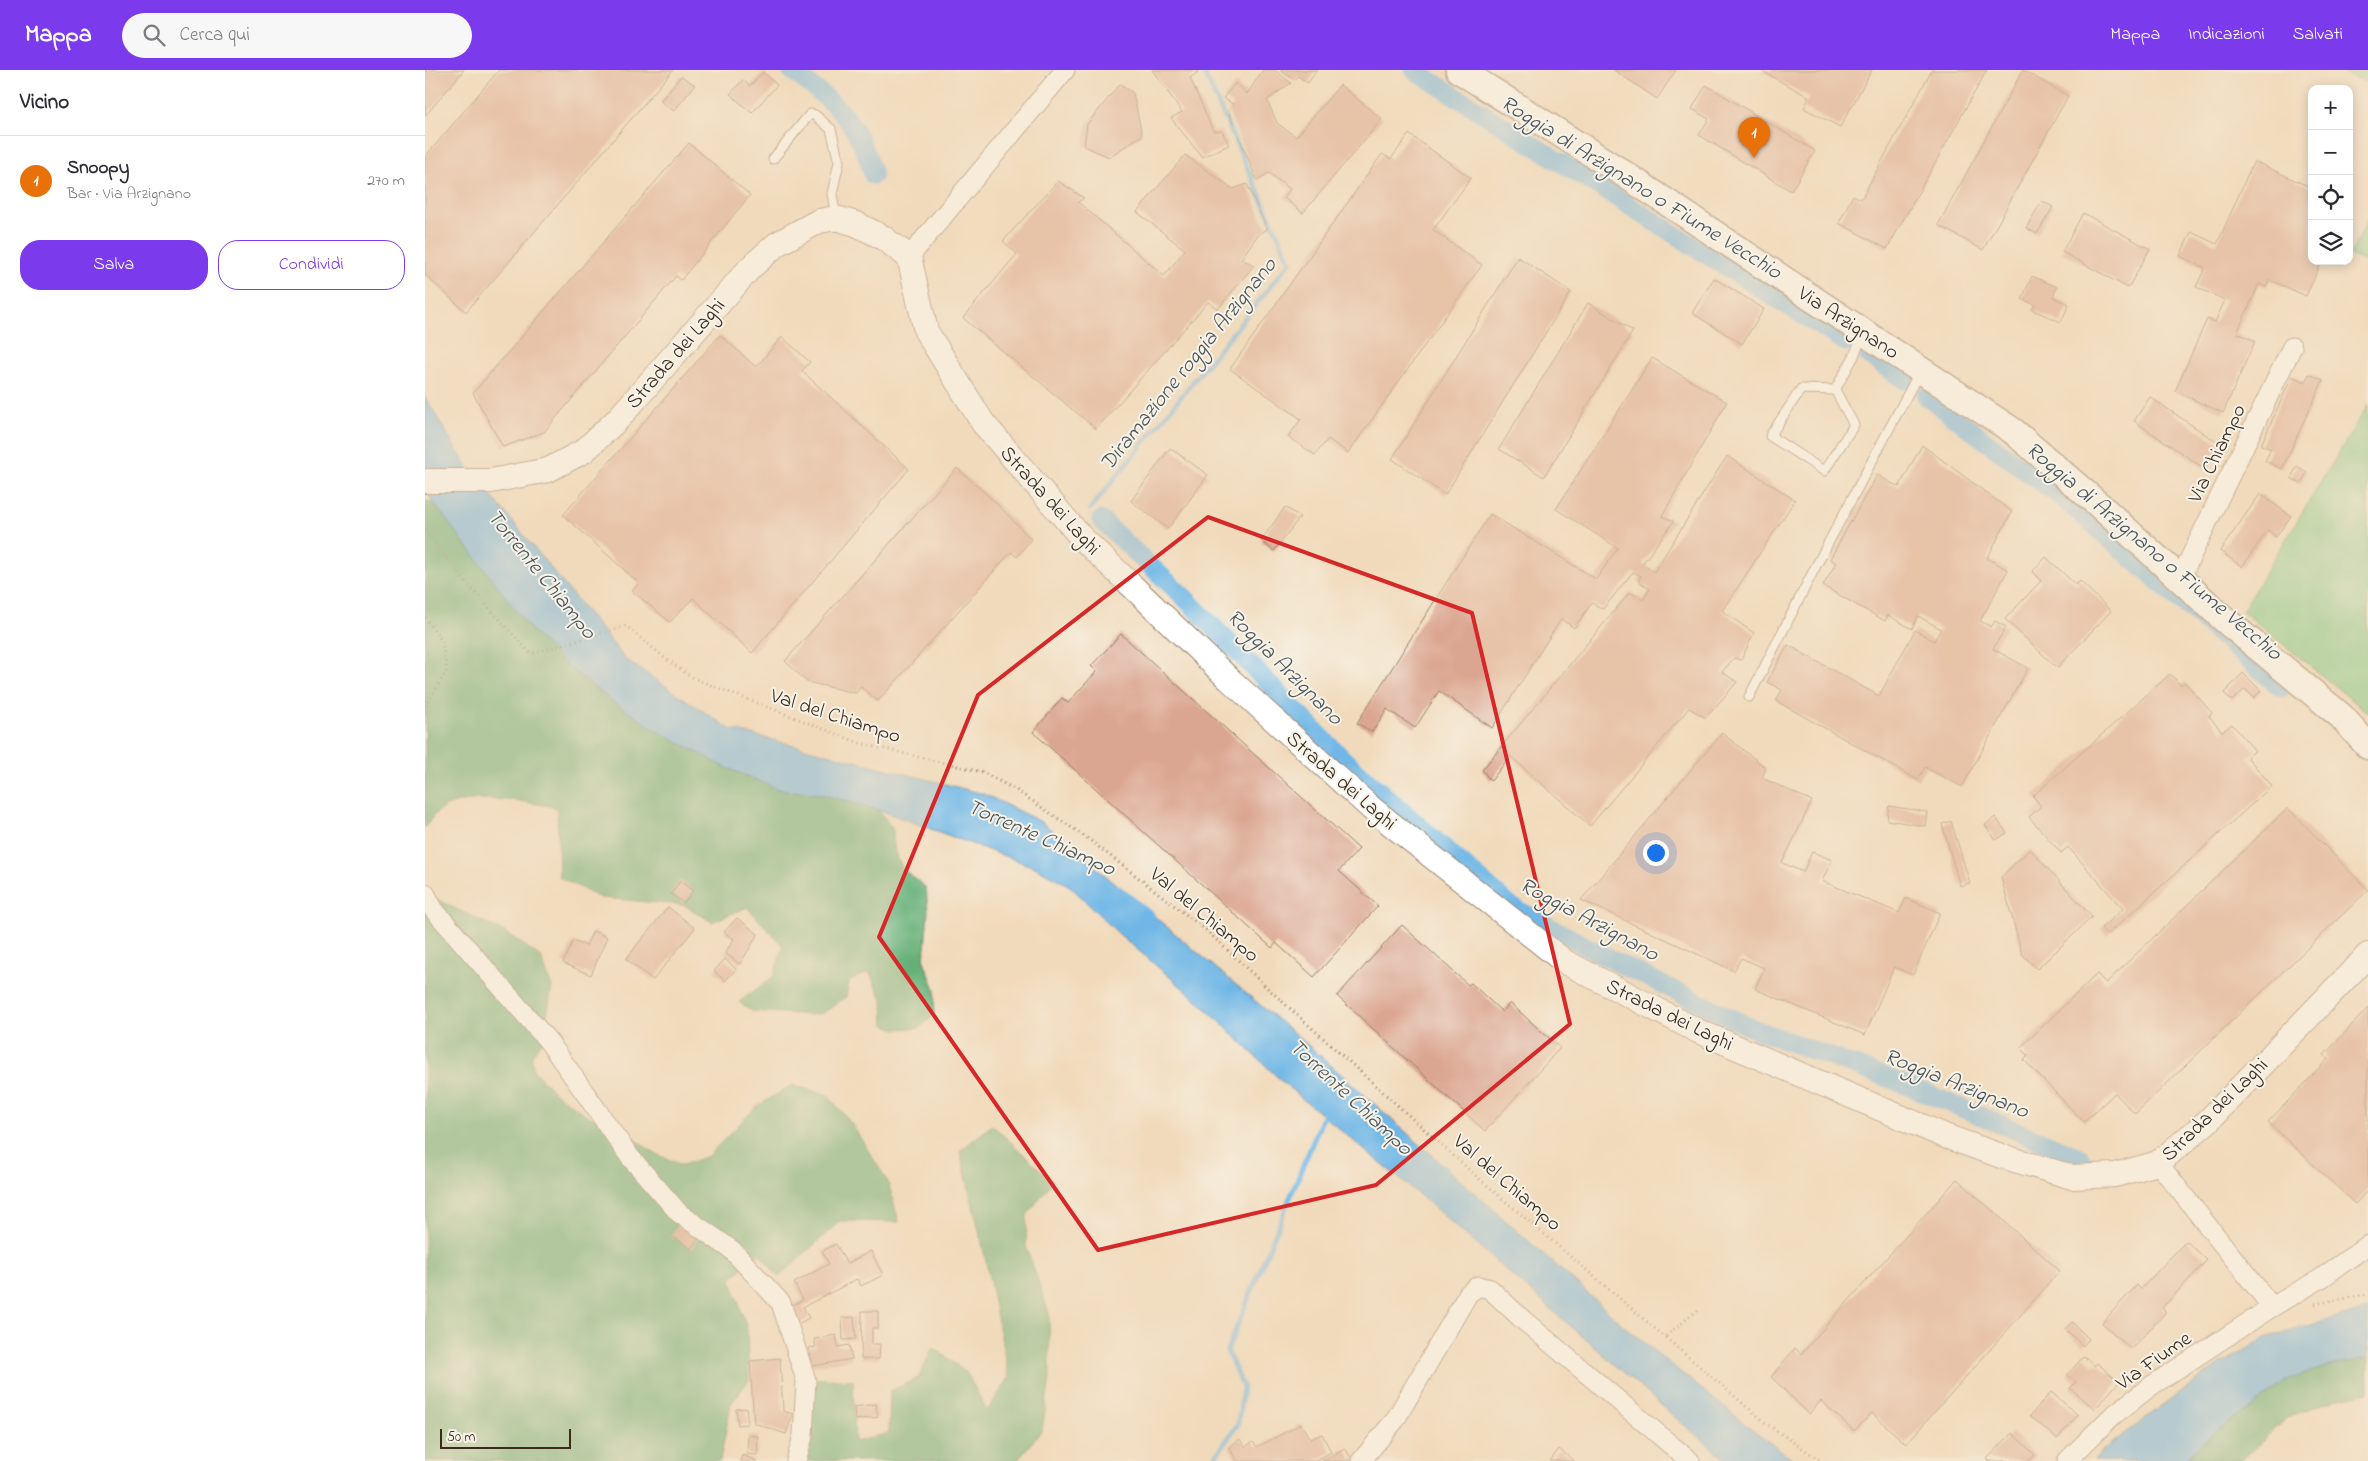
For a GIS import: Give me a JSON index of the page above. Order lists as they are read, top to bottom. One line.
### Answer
{"streets":{"main road":["Via Arzignano"],"street":["Strada dei Laghi","Via Chiampo","Via Fiume"],"path":["Val del Chiampo"]},"crossings":[["Via Arzignano","Via Chiampo"]],"water":["Roggia di Arzignano o Fiume Vecchio","Diramazione roggia Arzignano","Torrente Chiampo","Roggia Arzignano"],"scale_bar":"50 m","page":{"header":"Mappa","search":"Cerca qui","nav":["Mappa","Indicazioni","Salvati"],"heading":"Vicino","map_buttons":["+","−"],"pins":"1","list":[{"mark":"1","name":"Snoopy","note":"Bar · Via Arzignano","value":"270 m"}],"buttons":["Salva","Condividi"],"scale":"50 m"}}
